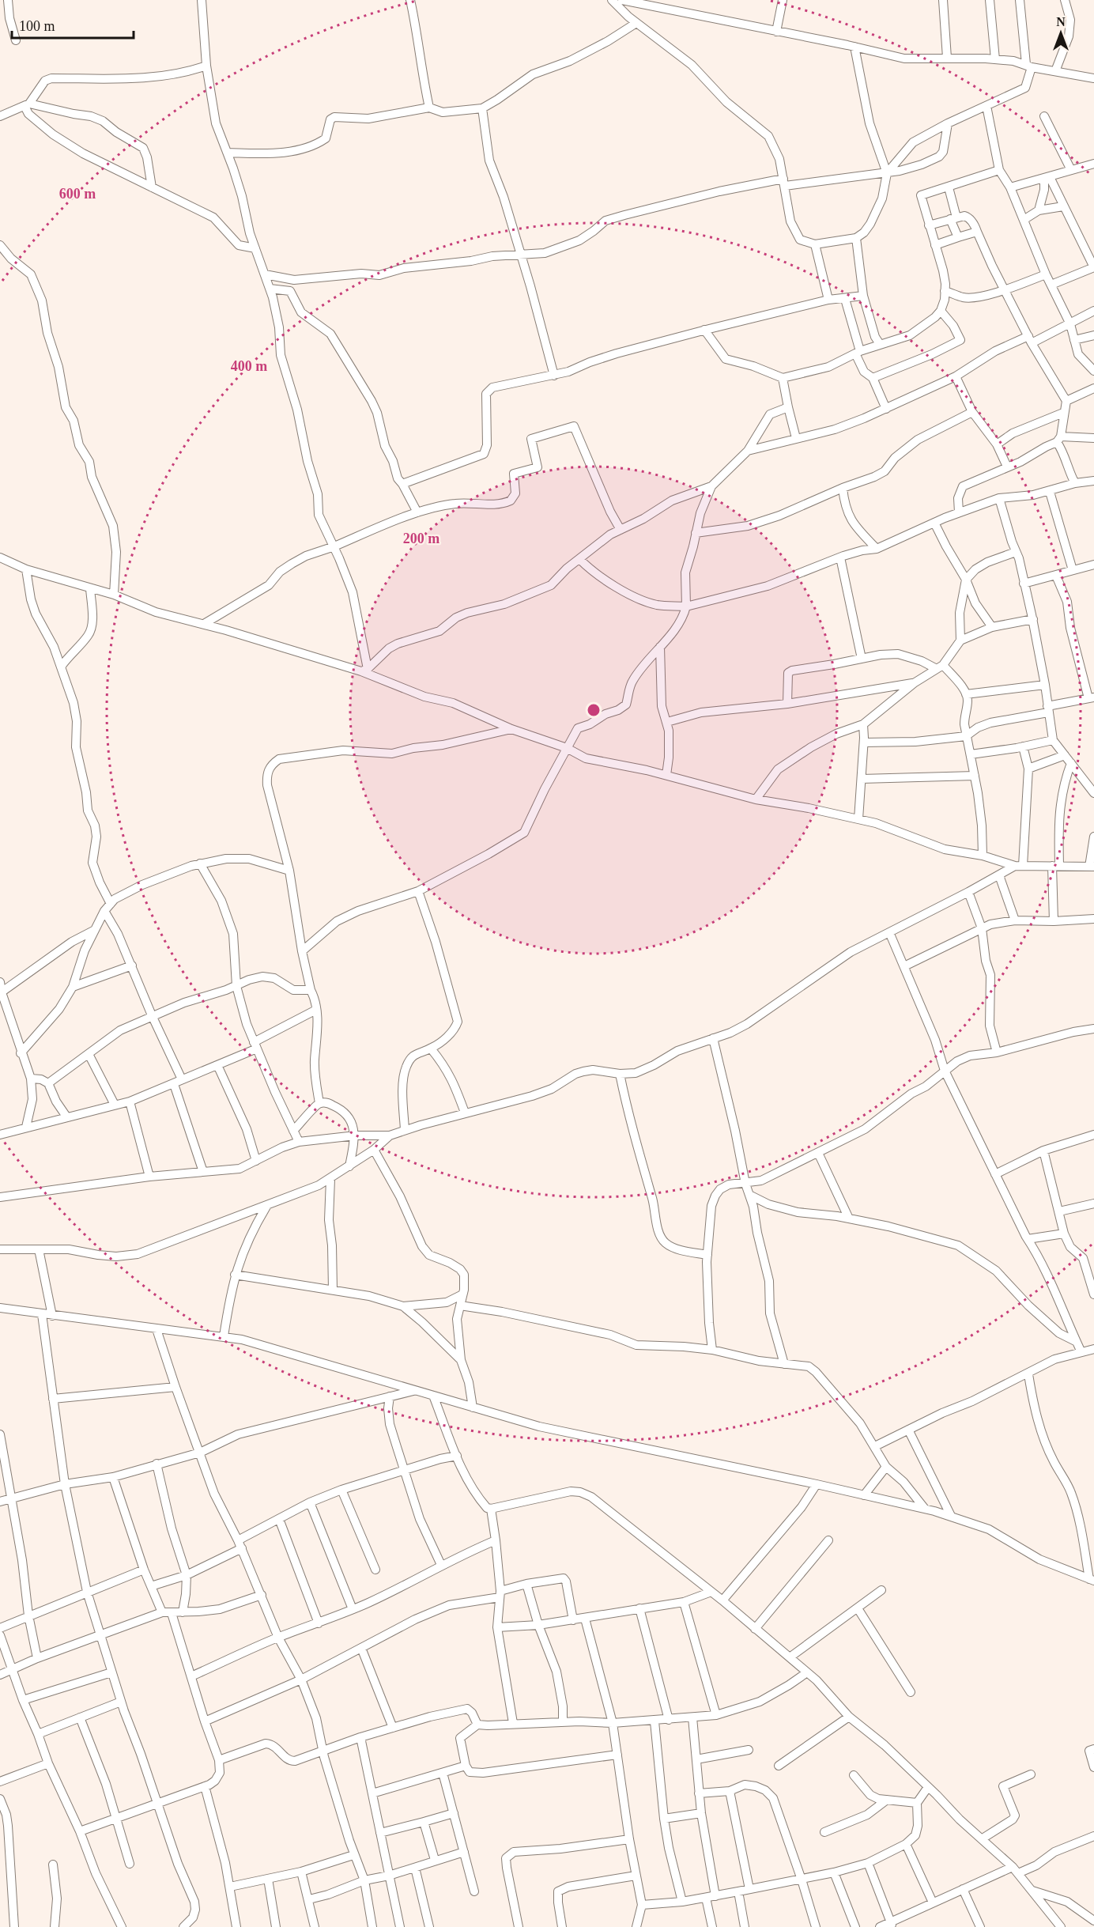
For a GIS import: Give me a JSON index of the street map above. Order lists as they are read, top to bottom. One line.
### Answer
{"scale_bar":"100 m","north":"top","rings":["600 m","400 m","200 m"]}
